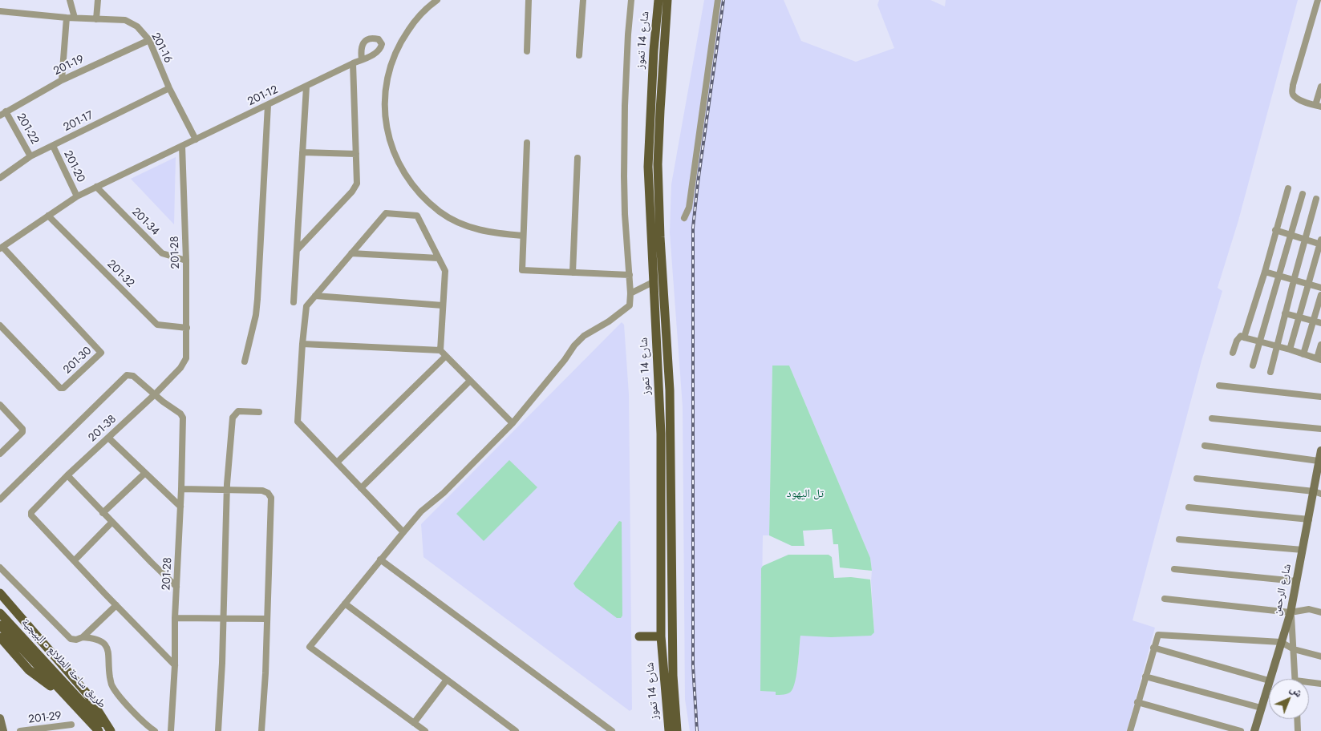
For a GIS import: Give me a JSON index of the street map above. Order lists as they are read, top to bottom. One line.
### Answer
{"streets":{"main road":["شارع 14 تموز","طريق ساحة الطلائع - البيجية"],"street":["201-16","201-19","201-12","201-17","201-22","201-20","201-34","201-28","201-32","201-30","201-38","شارع الرحمن","201-29"]},"crossings":[["201-16","201-19"],["201-16","201-12"],["201-16","201-17"],["201-19","201-22"],["201-12","201-20"],["201-12","201-34"],["201-12","201-28"],["201-12","201-32"],["201-12","201-30"],["201-17","201-22"],["201-17","201-20"],["201-34","201-28"],["201-28","201-32"],["201-28","201-38"]],"parks":["تل اليهود"],"north":"top right"}
